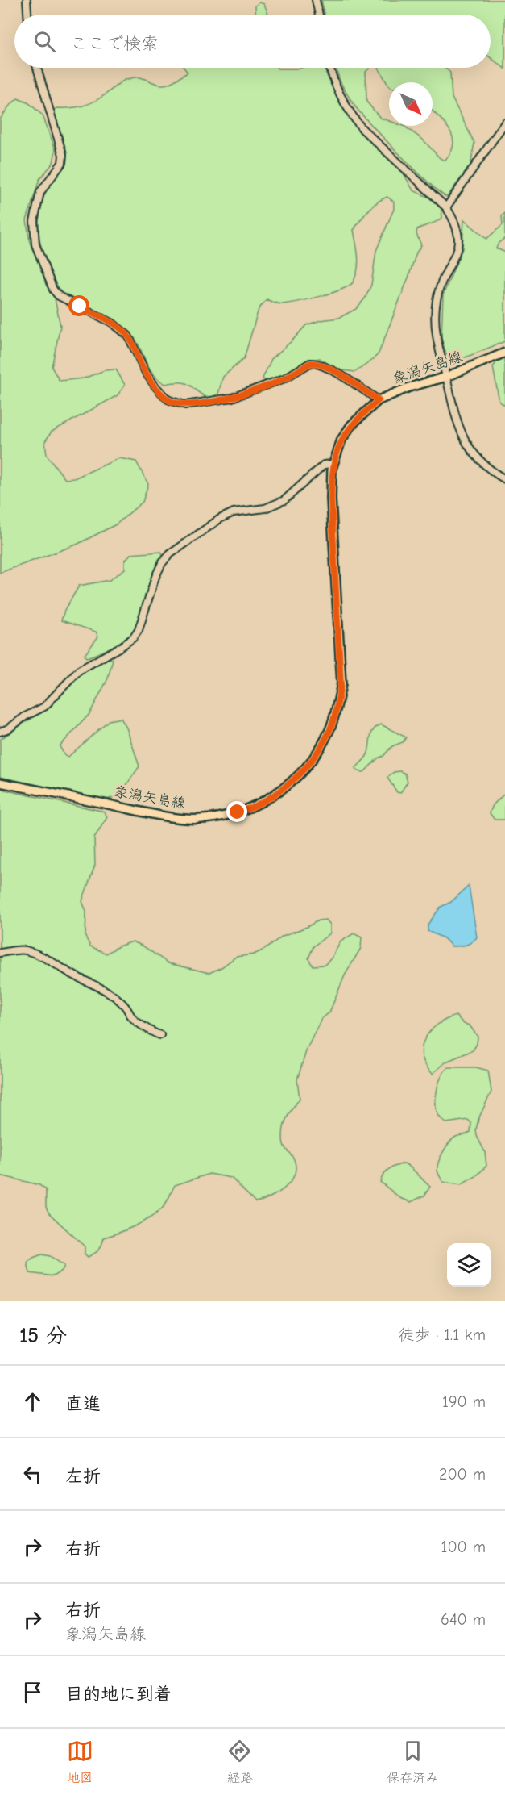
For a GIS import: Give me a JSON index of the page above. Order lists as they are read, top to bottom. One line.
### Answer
{"streets":{"main road":["象潟矢島線"]},"north":"bottom right","page":{"search":"ここで検索","heading":["15 分","徒歩 · 1.1 km"],"list":[["直進","190 m"],["左折","200 m"],["右折","100 m"],["右折","象潟矢島線","640 m"],"目的地に到着"],"nav":["地図","経路","保存済み"]}}
